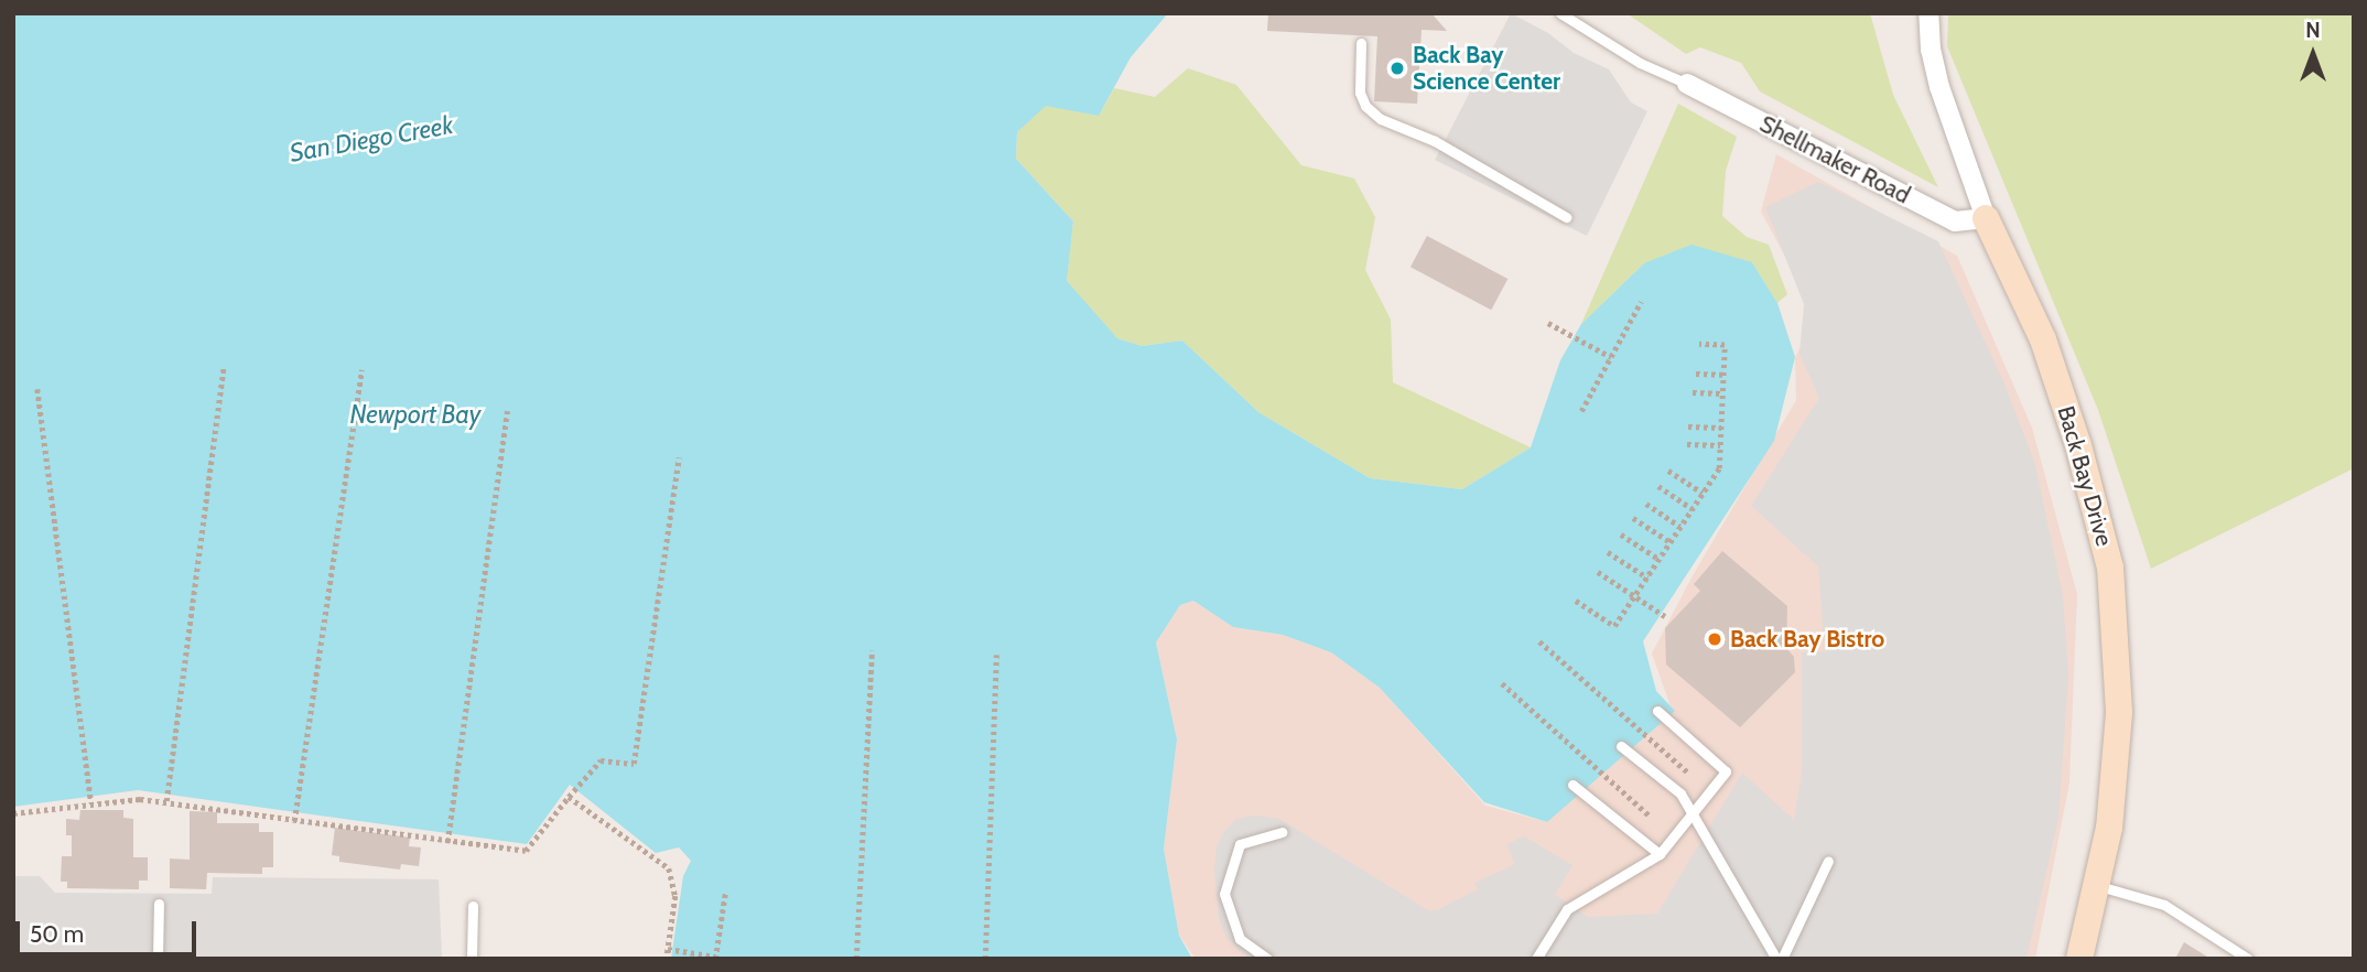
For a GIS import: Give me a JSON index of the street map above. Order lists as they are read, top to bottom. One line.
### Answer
{"streets":{"street":["Shellmaker Road","Back Bay Drive"]},"crossings":[["Shellmaker Road","Back Bay Drive"]],"water":["San Diego Creek","Newport Bay"],"places":["Back Bay Science Center","Back Bay Bistro"],"scale_bar":"50 m","north":"top"}
